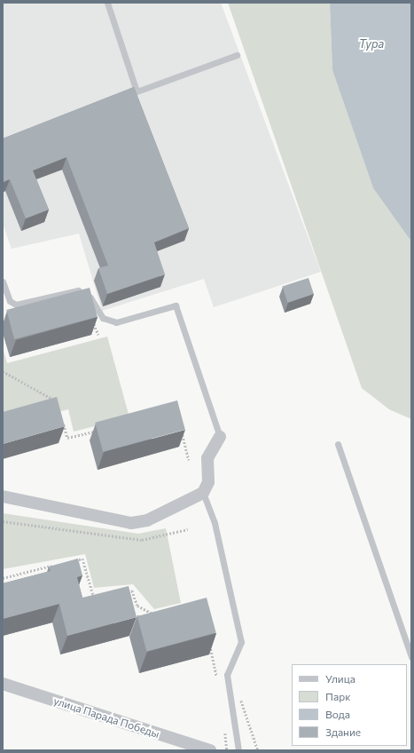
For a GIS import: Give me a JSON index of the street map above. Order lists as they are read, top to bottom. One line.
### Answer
{"streets":{"street":["улица Парада Победы"]},"water":["Тура"],"legend":["Улица","Парк","Вода","Здание"]}
